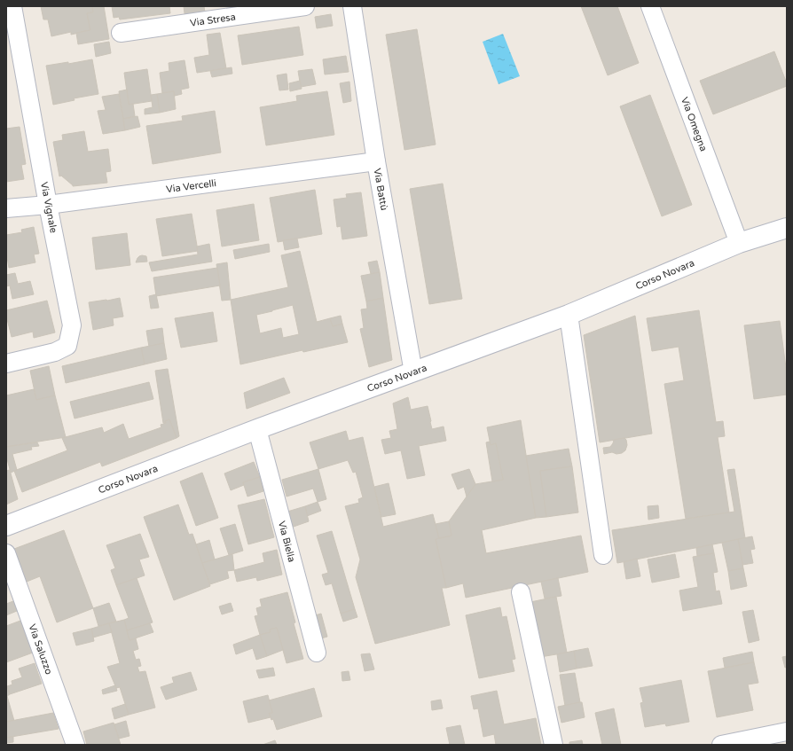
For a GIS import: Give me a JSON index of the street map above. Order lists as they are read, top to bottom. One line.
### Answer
{"streets":{"main road":["Corso Novara"],"street":["Via Stresa","Via Omegna","Via Vercelli","Via Battù","Via Vignale","Via Biella","Via Saluzzo"]},"crossings":[["Via Omegna","Corso Novara"],["Via Vercelli","Via Battù"],["Via Vercelli","Via Vignale"],["Via Battù","Corso Novara"],["Corso Novara","Via Biella"]]}
